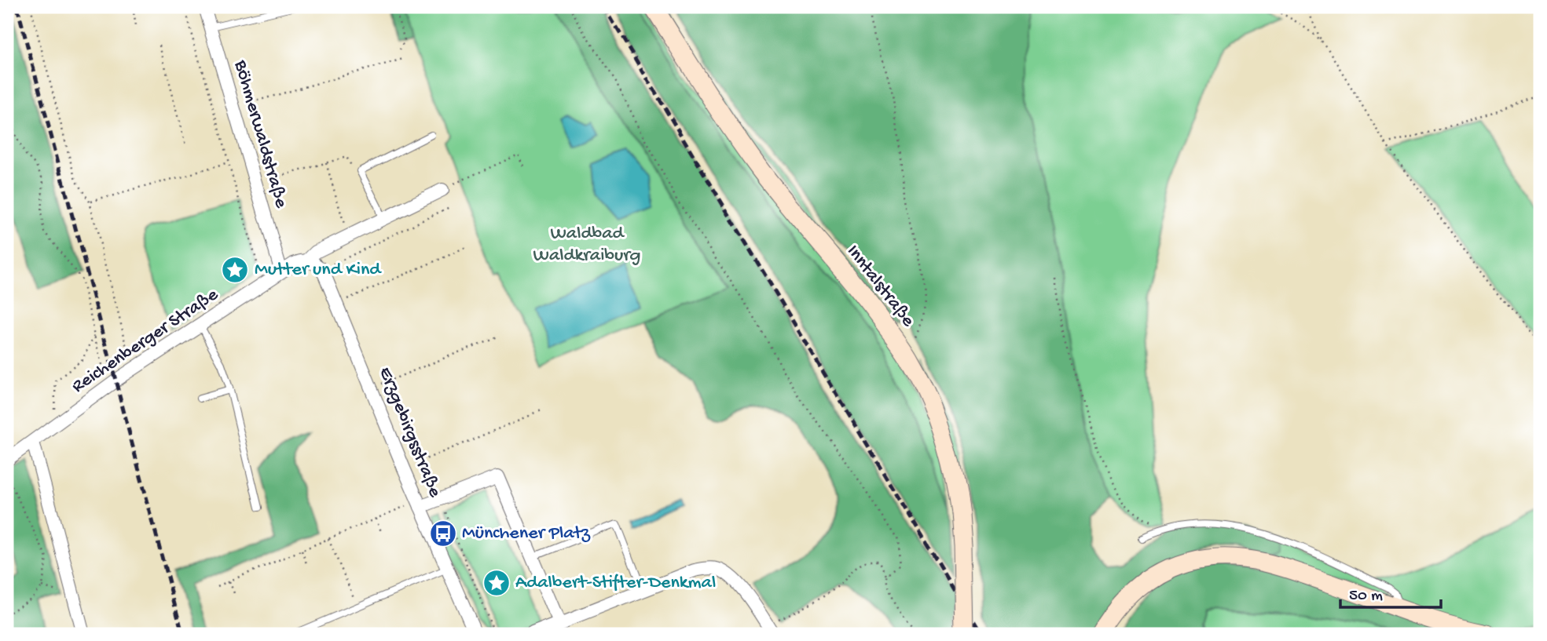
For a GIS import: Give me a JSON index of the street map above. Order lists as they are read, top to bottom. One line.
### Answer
{"streets":{"main road":["Inntalstraße"],"street":["Böhmerwaldstraße","Reichenberger Straße","Erzgebirgsstraße"]},"crossings":[["Böhmerwaldstraße","Reichenberger Straße"]],"parks":["Waldbad Waldkraiburg"],"places":{"place":["Mutter und Kind","Adalbert-Stifter-Denkmal"],"bus stop":["Münchener Platz"]},"scale_bar":"50 m"}
